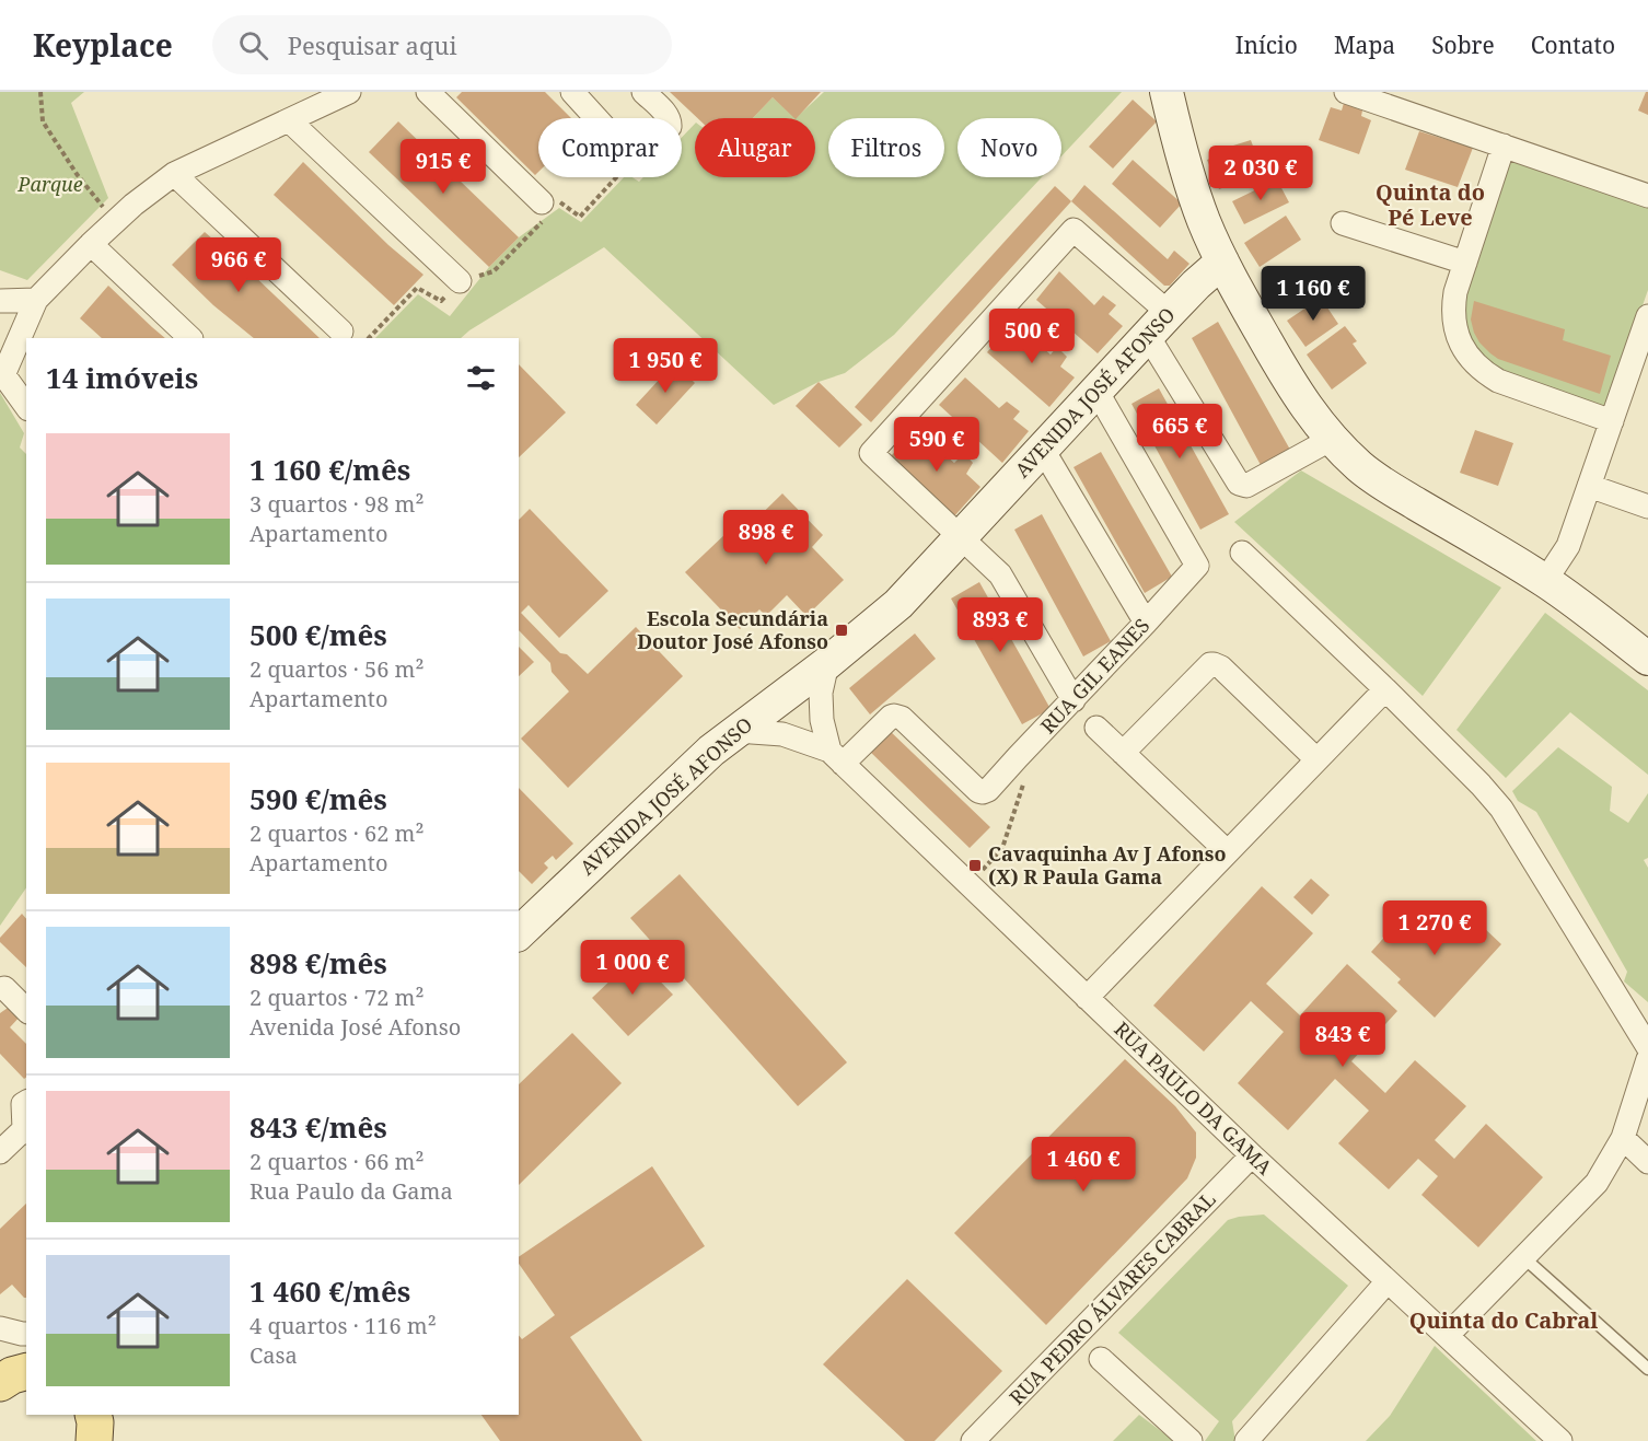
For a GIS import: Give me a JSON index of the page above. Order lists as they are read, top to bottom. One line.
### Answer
{"streets":{"street":["AVENIDA JOSÉ AFONSO","RUA GIL EANES","RUA PAULO DA GAMA","RUA PEDRO ÁLVARES CABRAL"]},"crossings":[["AVENIDA JOSÉ AFONSO","RUA GIL EANES"],["AVENIDA JOSÉ AFONSO","RUA PAULO DA GAMA"],["RUA GIL EANES","RUA PAULO DA GAMA"],["RUA PAULO DA GAMA","RUA PEDRO ÁLVARES CABRAL"]],"districts":["Quinta do Pé Leve","Quinta do Cabral"],"parks":["Parque"],"places":{"transit":["Escola Secundária Doutor José Afonso","Cavaquinha Av J Afonso (X) R Paula Gama"]},"page":{"header":"Keyplace","search":"Pesquisar aqui","nav":["Início","Mapa","Sobre","Contato"],"chip":["Comprar","Alugar","Filtros","Novo"],"price":["915 €","2 030 €","966 €","1 160 €","500 €","1 950 €","665 €","590 €","898 €","893 €","1 270 €","1 000 €","843 €","1 460 €"],"heading":"14 imóveis","list":[{"name":"1 160 €/mês","note":"3 quartos · 98 m² · Apartamento"},{"name":"500 €/mês","note":"2 quartos · 56 m² · Apartamento"},{"name":"590 €/mês","note":"2 quartos · 62 m² · Apartamento"},{"name":"898 €/mês","note":"2 quartos · 72 m² · Avenida José Afonso"},{"name":"843 €/mês","note":"2 quartos · 66 m² · Rua Paulo da Gama"},{"name":"1 460 €/mês","note":"4 quartos · 116 m² · Casa"}]}}
